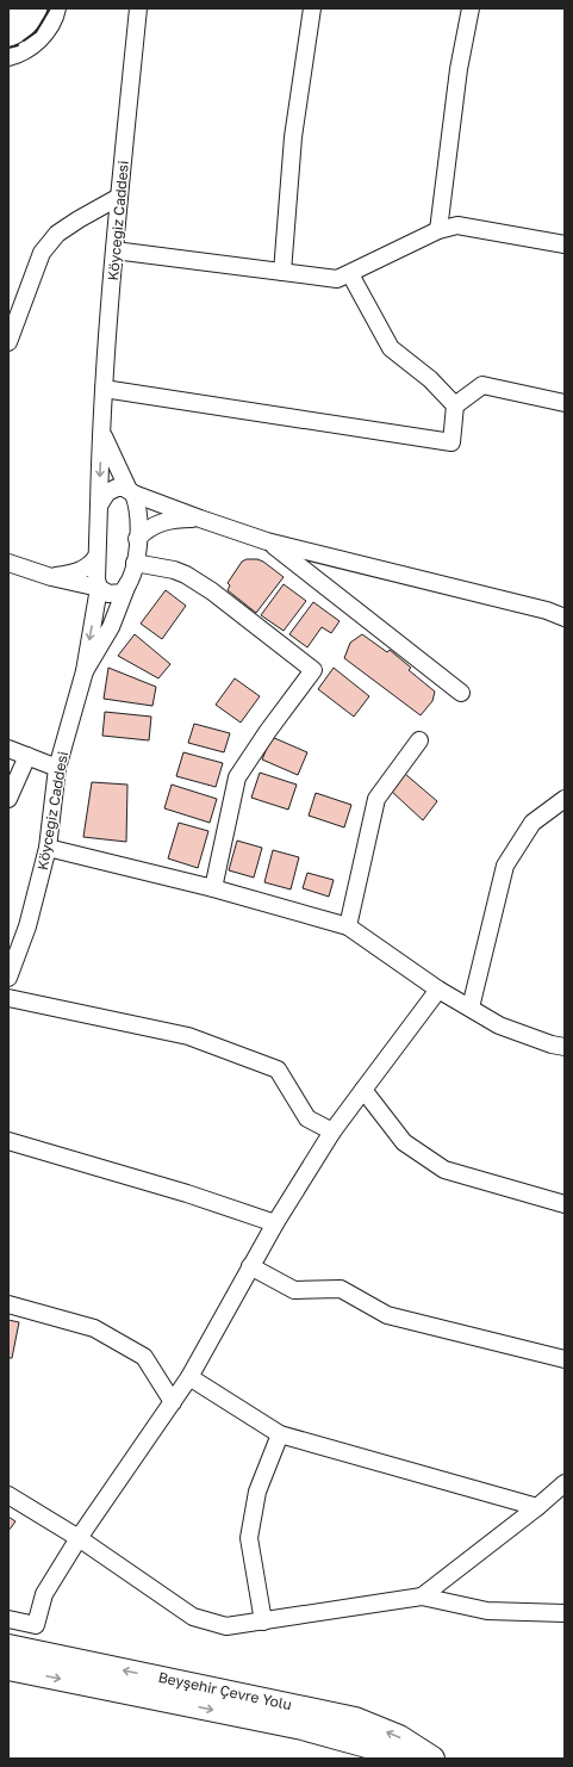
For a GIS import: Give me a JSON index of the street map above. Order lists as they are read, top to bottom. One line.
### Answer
{"streets":{"highway":["Beyşehir Çevre Yolu"],"street":["Köyceğiz Caddesi"]}}
